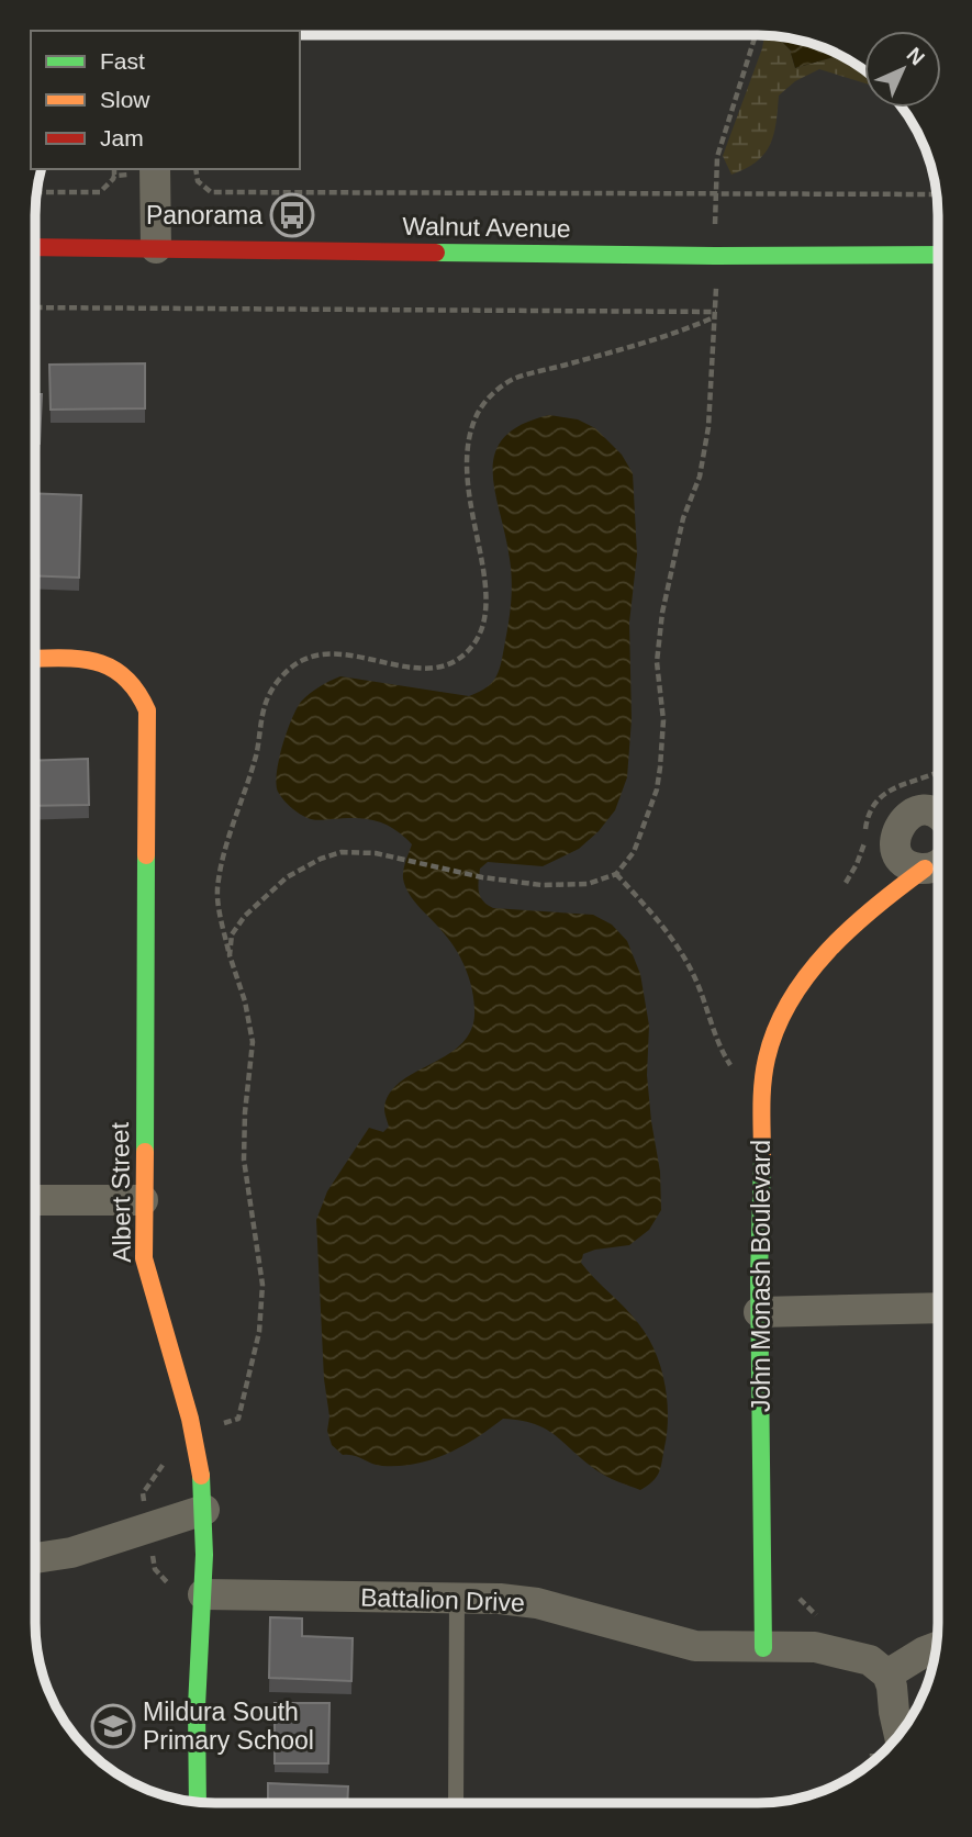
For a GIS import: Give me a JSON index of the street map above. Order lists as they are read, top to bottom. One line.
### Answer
{"streets":{"street":["Walnut Avenue","Albert Street","John Monash Boulevard","Battalion Drive"]},"crossings":[["Albert Street","Battalion Drive"],["John Monash Boulevard","Battalion Drive"]],"places":{"bus stop":["Panorama"],"school or university":["Mildura South Primary School"]},"legend":["Fast","Slow","Jam"],"north":"top right"}
